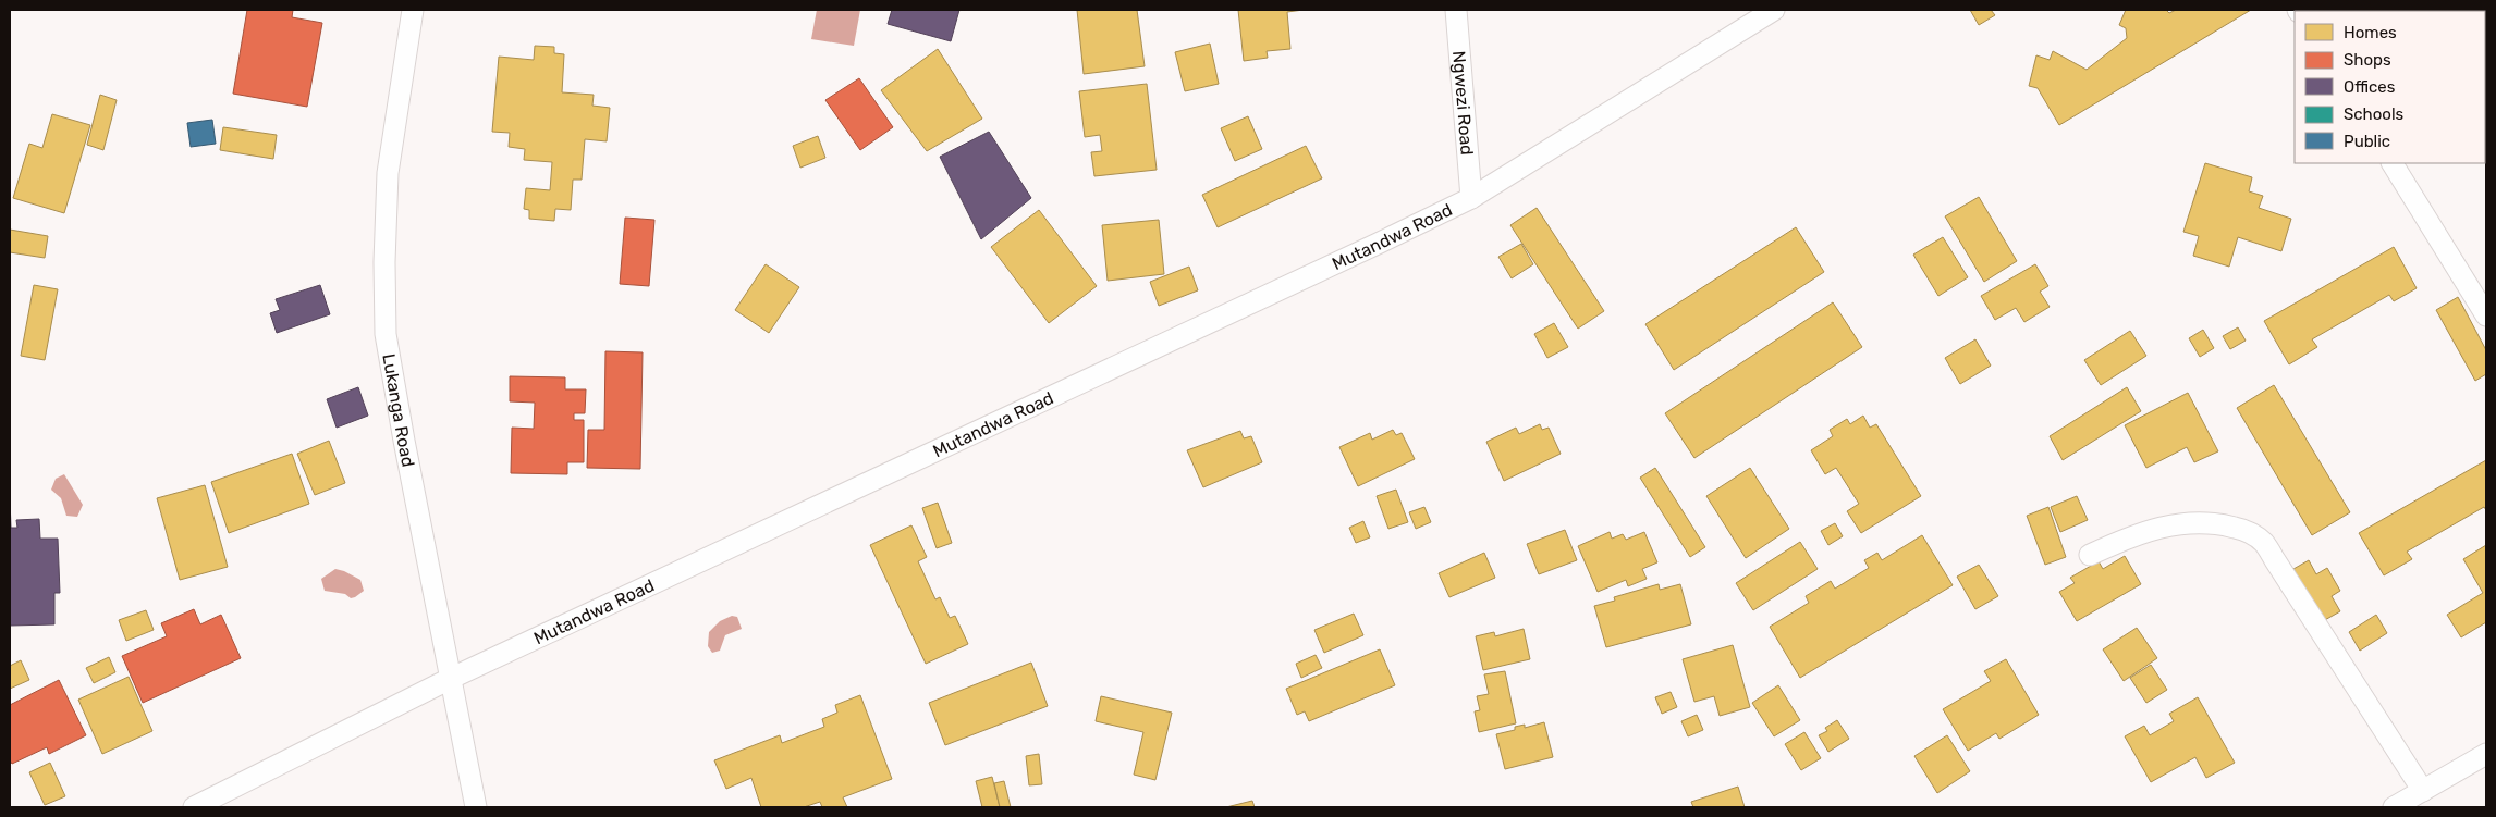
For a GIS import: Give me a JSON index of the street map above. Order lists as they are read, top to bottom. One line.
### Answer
{"streets":{"street":["Ngwezi Road","Mutandwa Road","Lukanga Road"]},"crossings":[["Ngwezi Road","Mutandwa Road"],["Mutandwa Road","Lukanga Road"]],"legend":["Homes","Shops","Offices","Schools","Public"]}
